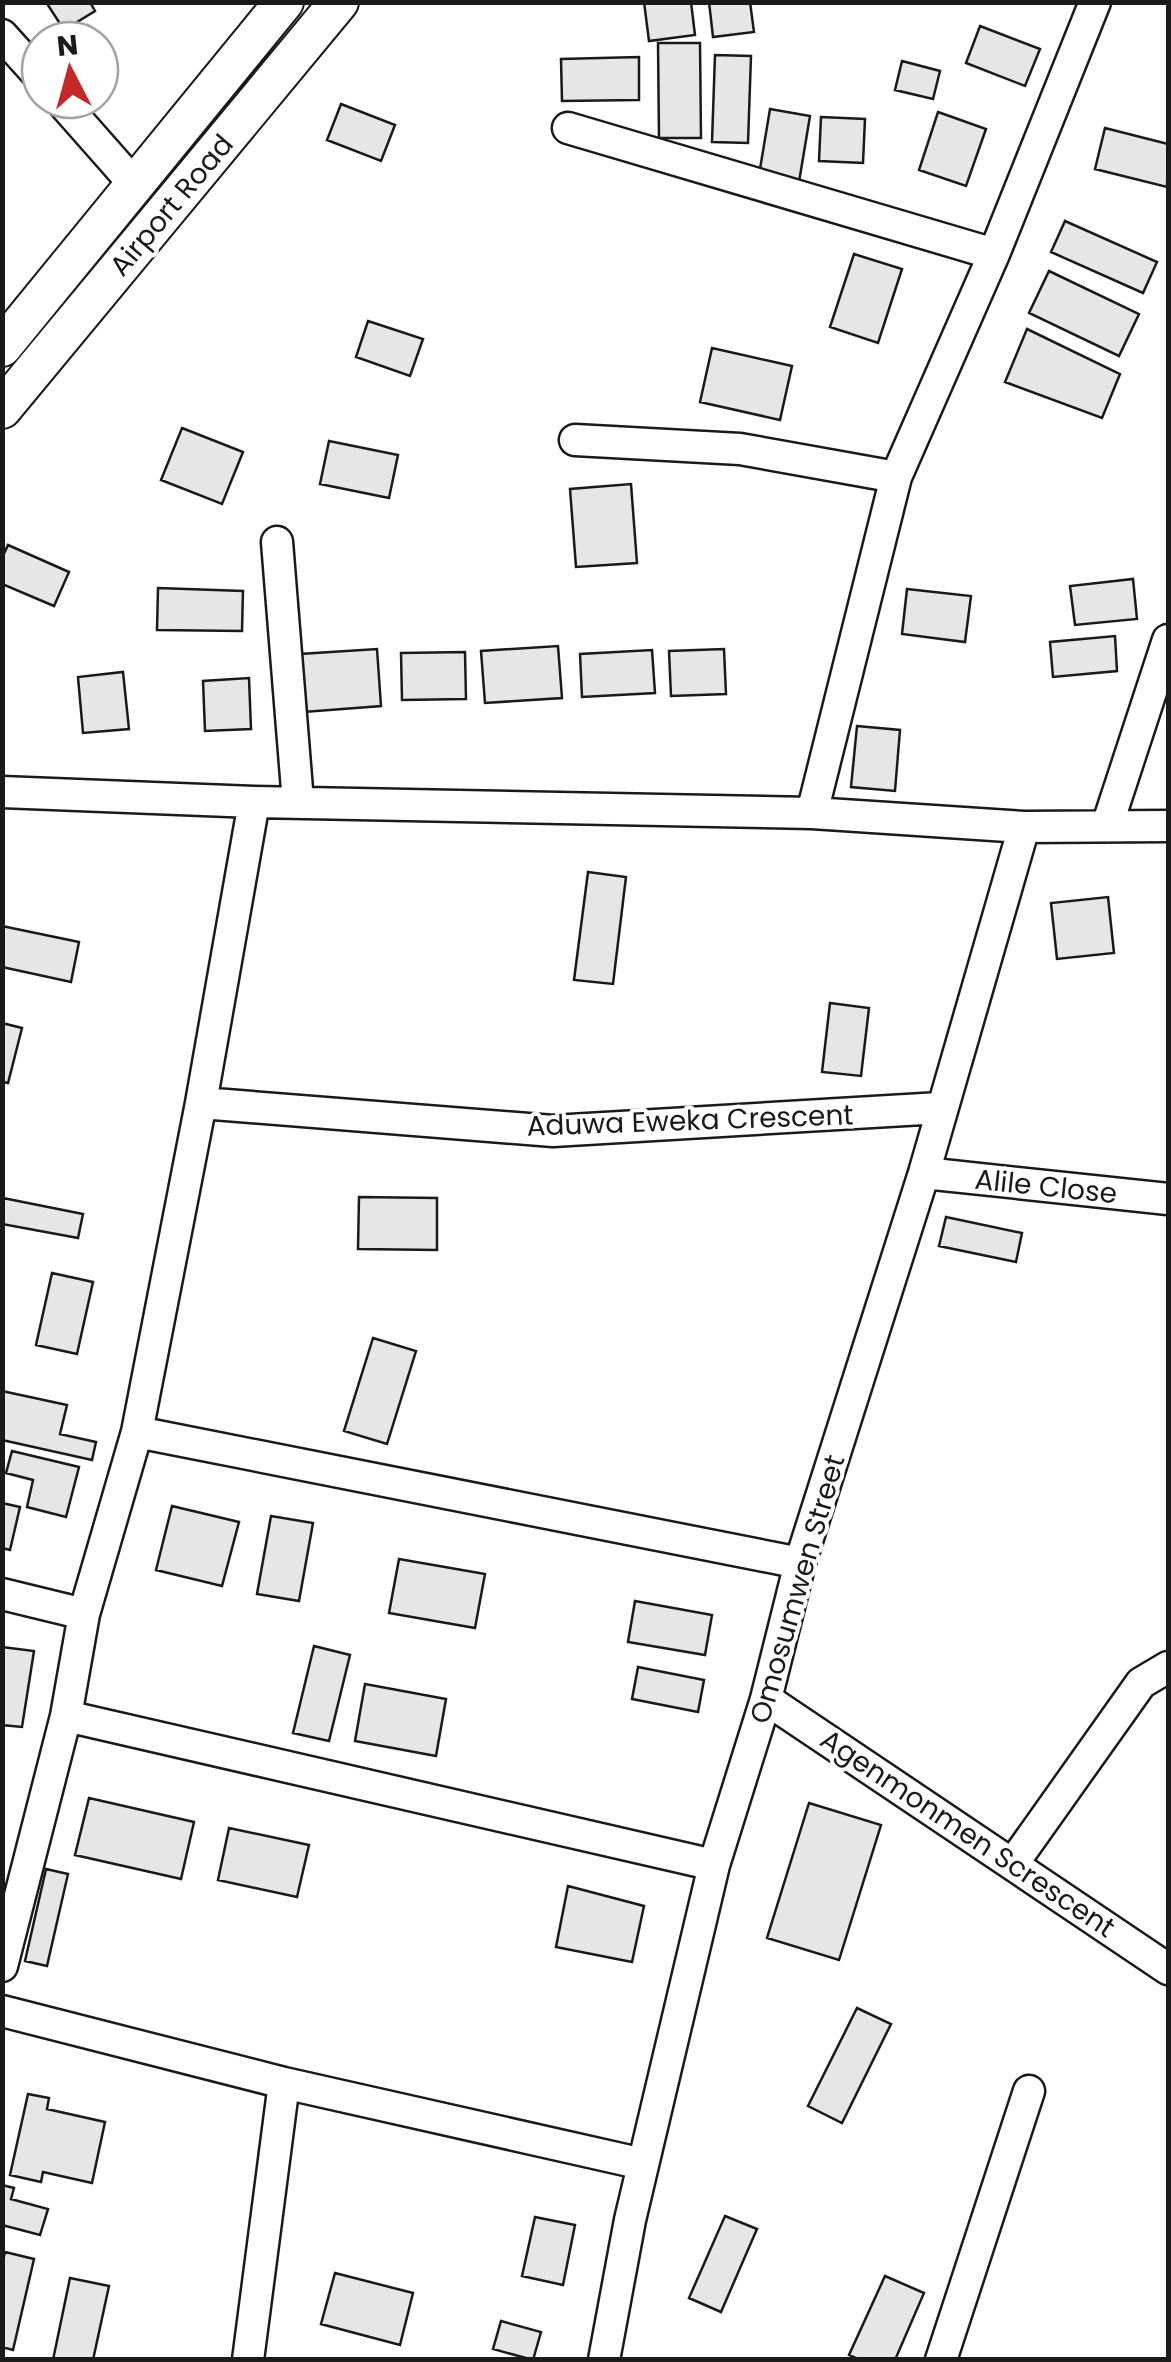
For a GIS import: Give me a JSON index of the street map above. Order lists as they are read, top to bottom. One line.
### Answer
{"streets":{"main road":["Airport Road"],"street":["Aduwa Eweka Crescent","Alile Close","Omosumwen Street","Agenmonmen Screscent"]},"crossings":[["Aduwa Eweka Crescent","Omosumwen Street"],["Alile Close","Omosumwen Street"],["Omosumwen Street","Agenmonmen Screscent"]],"north":"top"}
